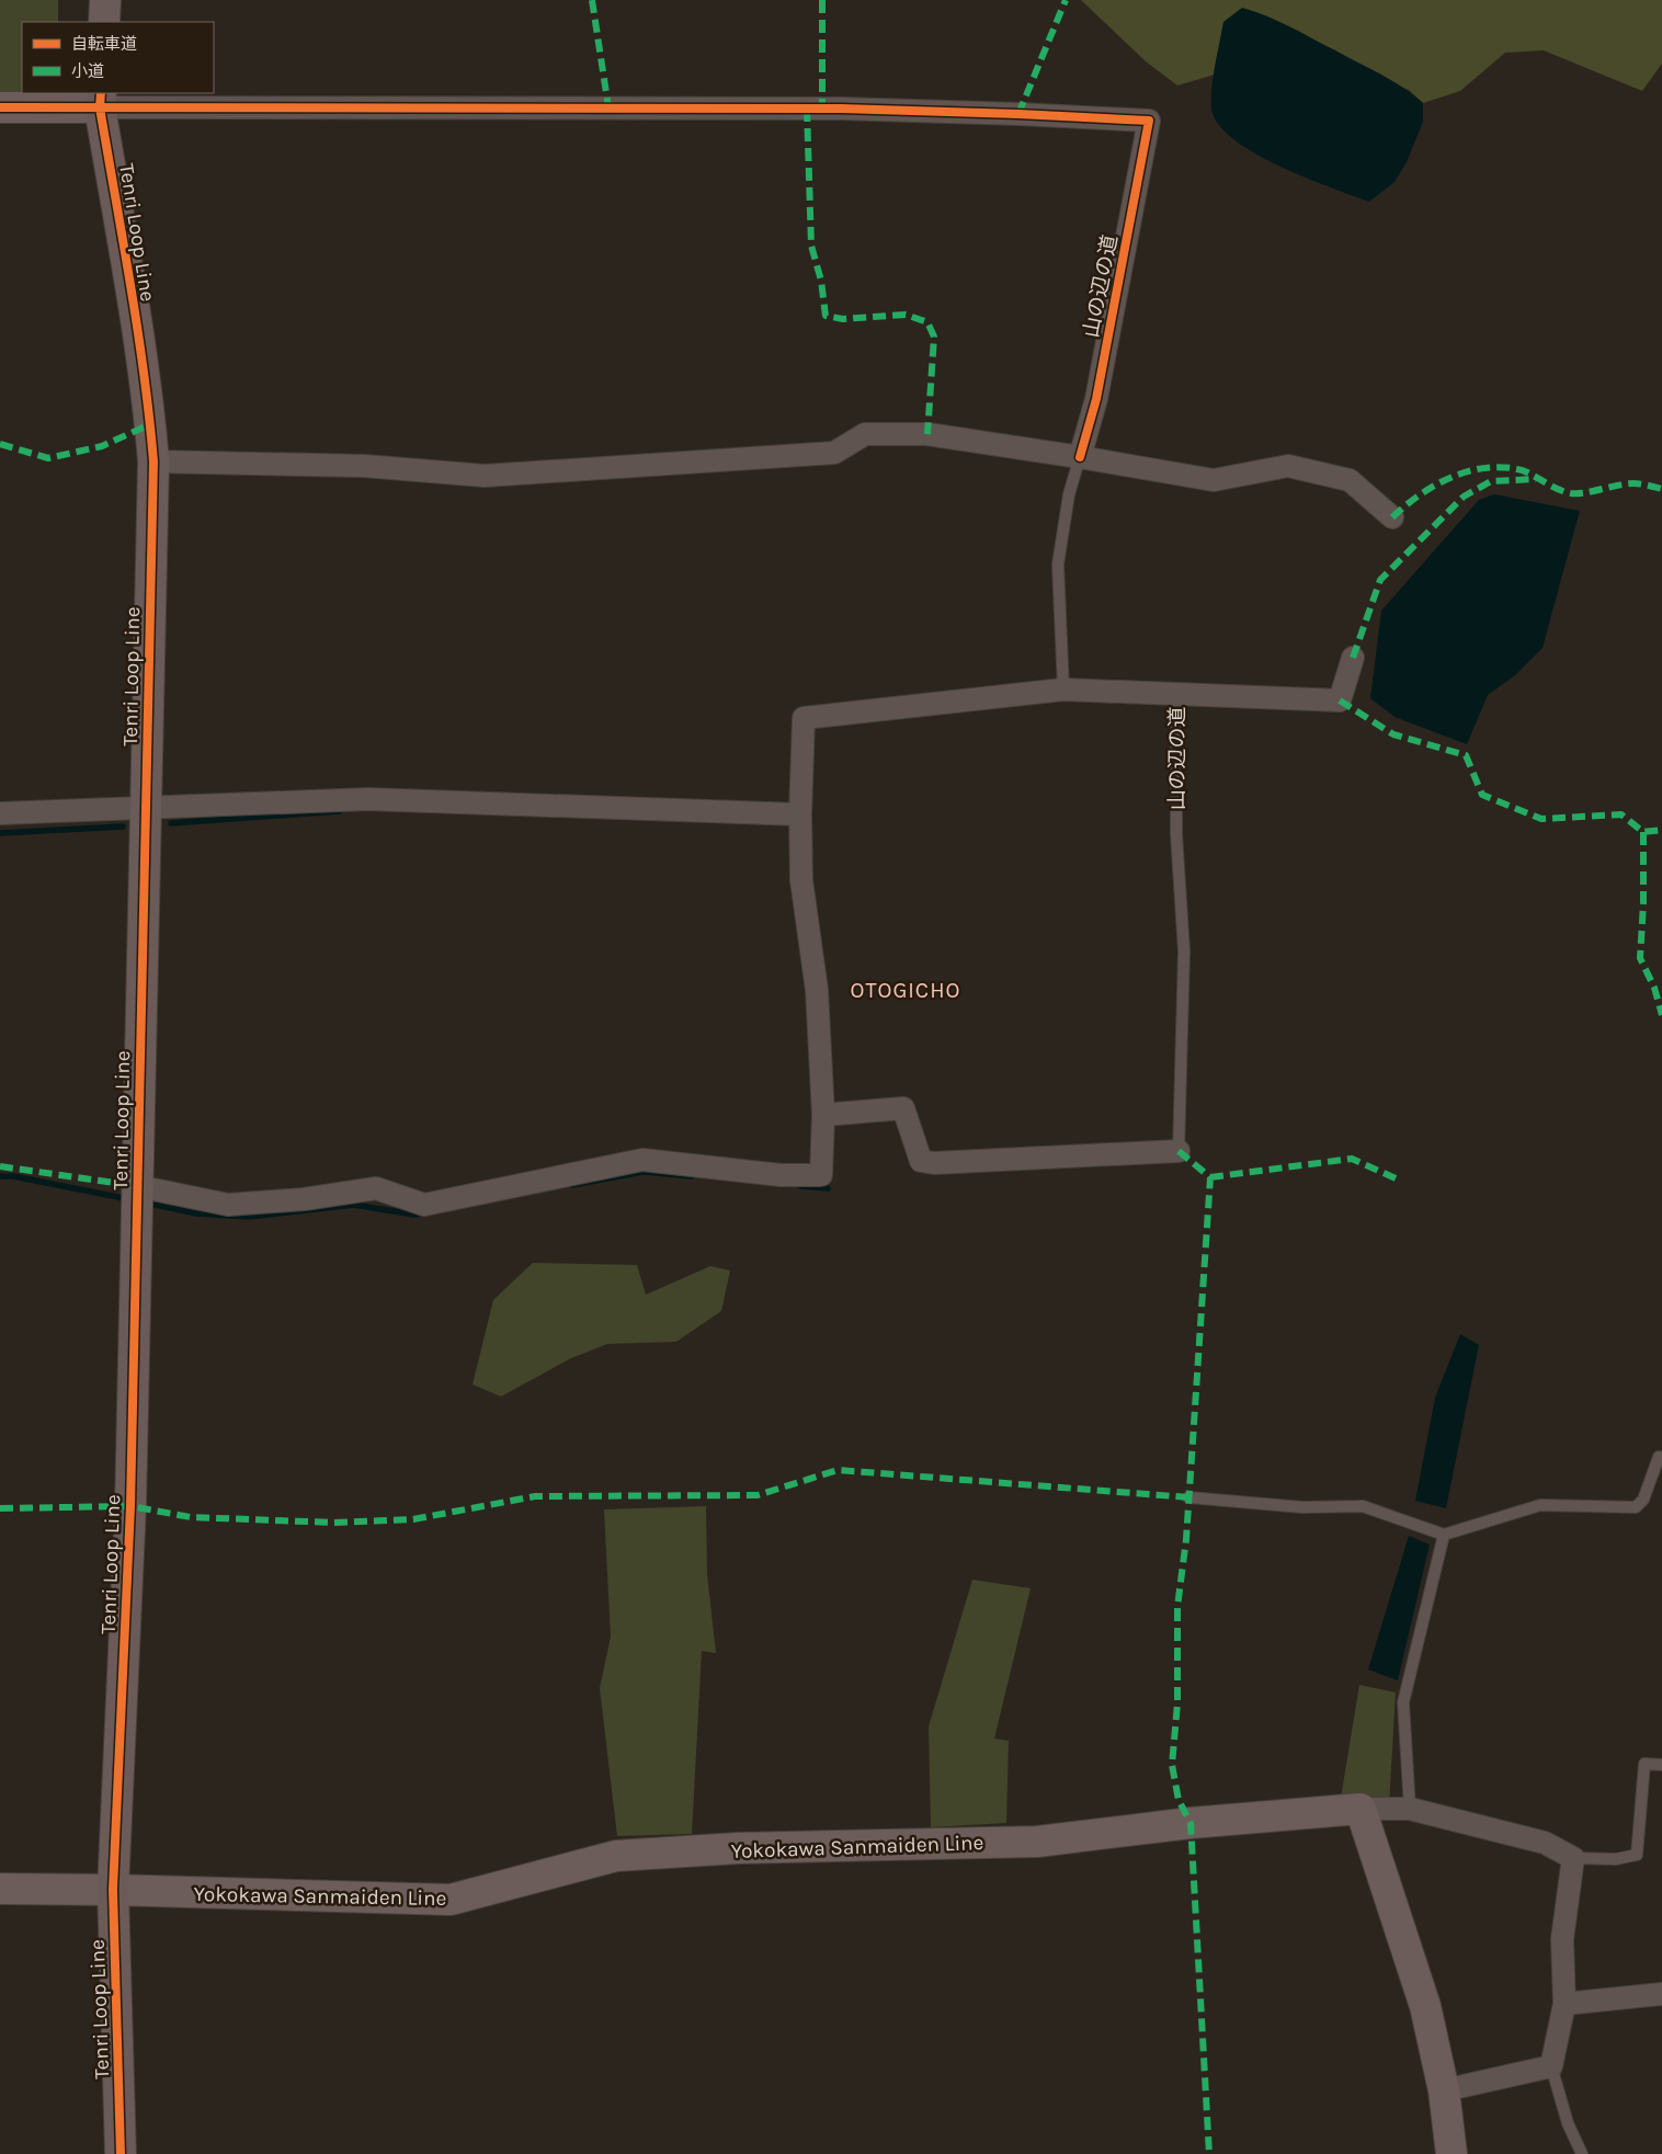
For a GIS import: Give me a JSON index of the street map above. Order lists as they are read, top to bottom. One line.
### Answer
{"streets":{"main road":["Tenri Loop Line","Yokokawa Sanmaiden Line"],"street":["山の辺の道"]},"crossings":[["Tenri Loop Line","山の辺の道"],["Tenri Loop Line","Yokokawa Sanmaiden Line"]],"districts":["OTOGICHO"],"legend":["自転車道","小道"]}
